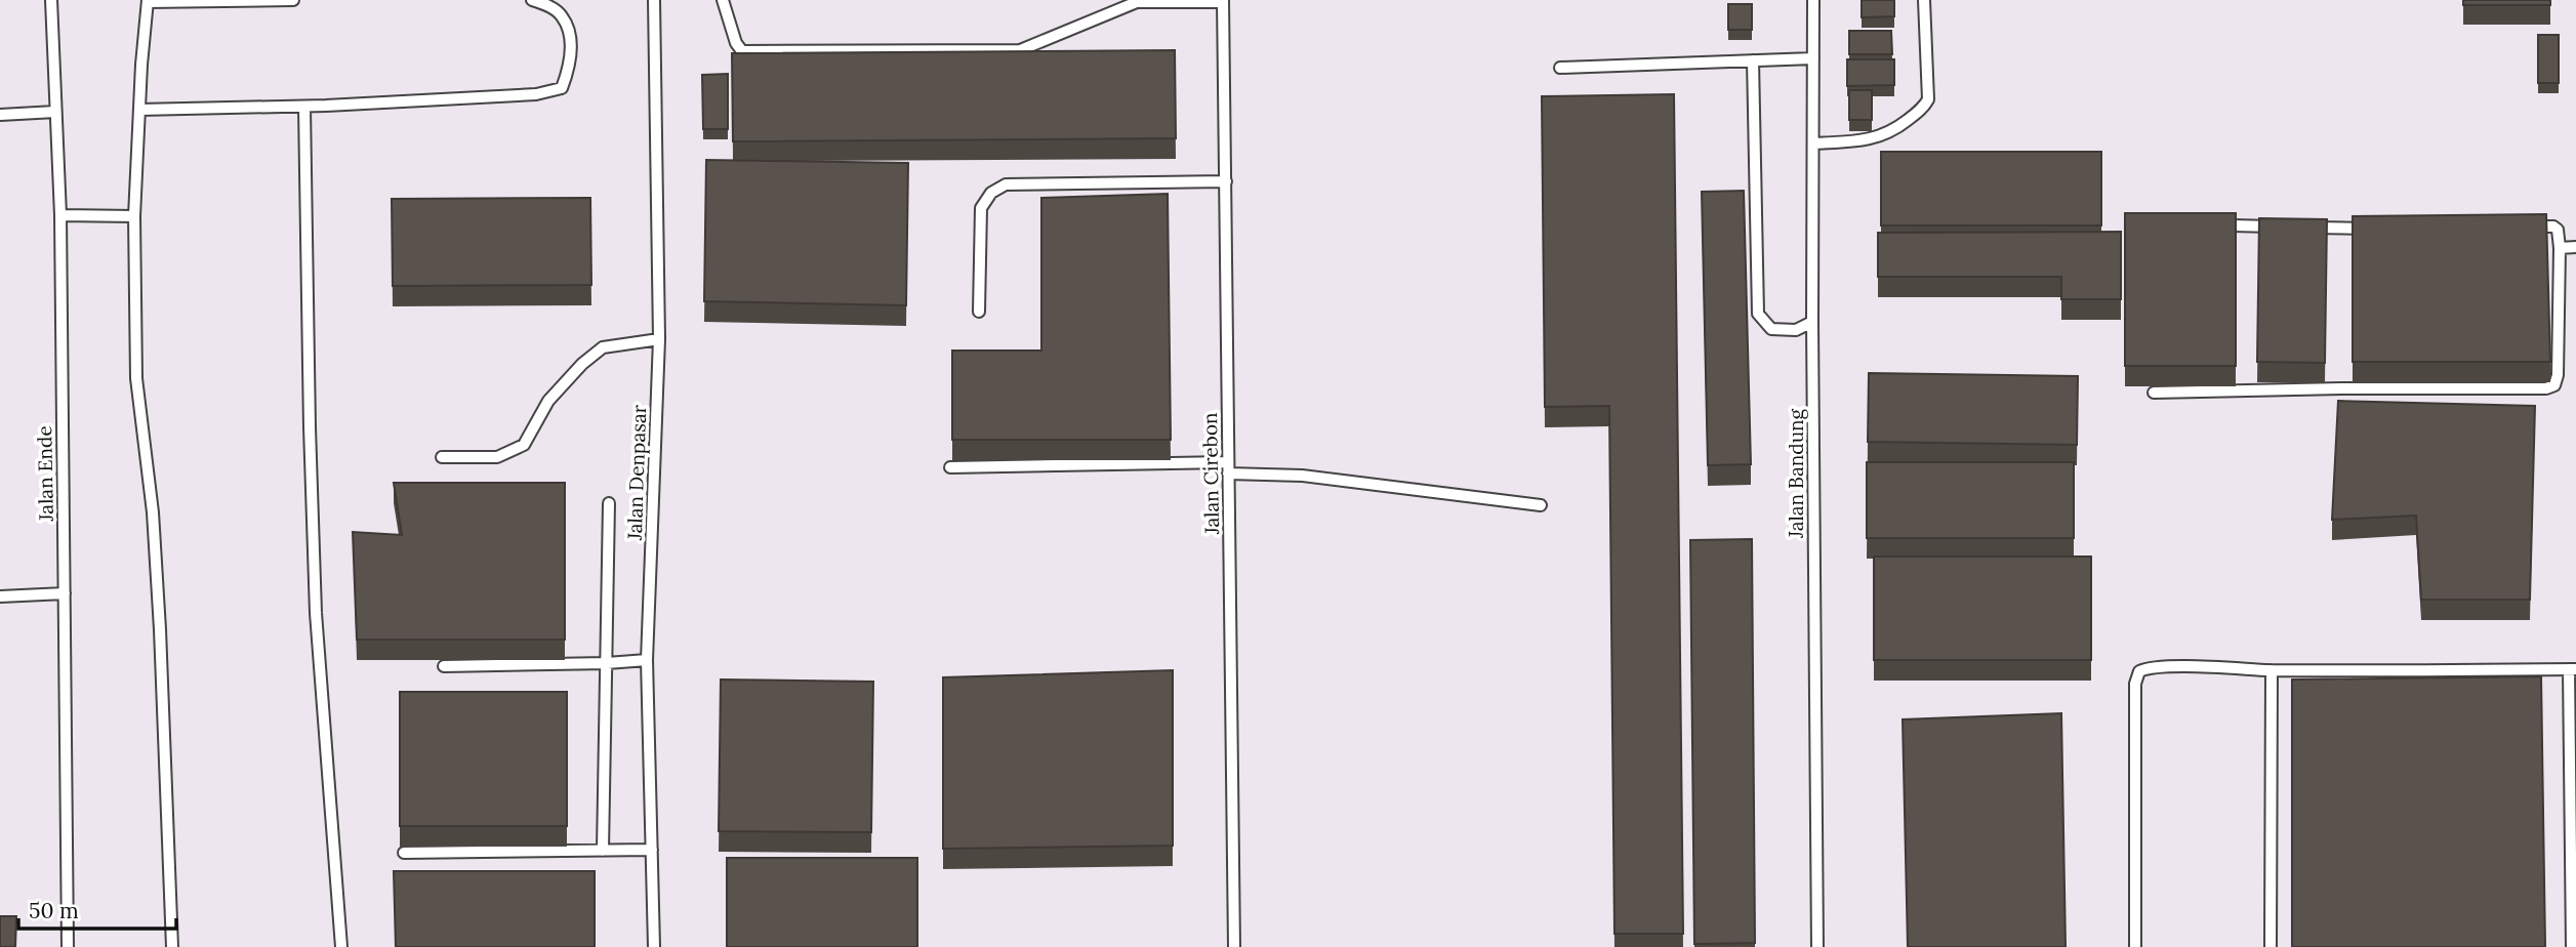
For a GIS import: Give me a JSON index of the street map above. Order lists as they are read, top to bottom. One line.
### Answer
{"streets":{"lane":["Jalan Denpasar","Jalan Ende","Jalan Cirebon","Jalan Bandung"]},"scale_bar":"50 m"}
